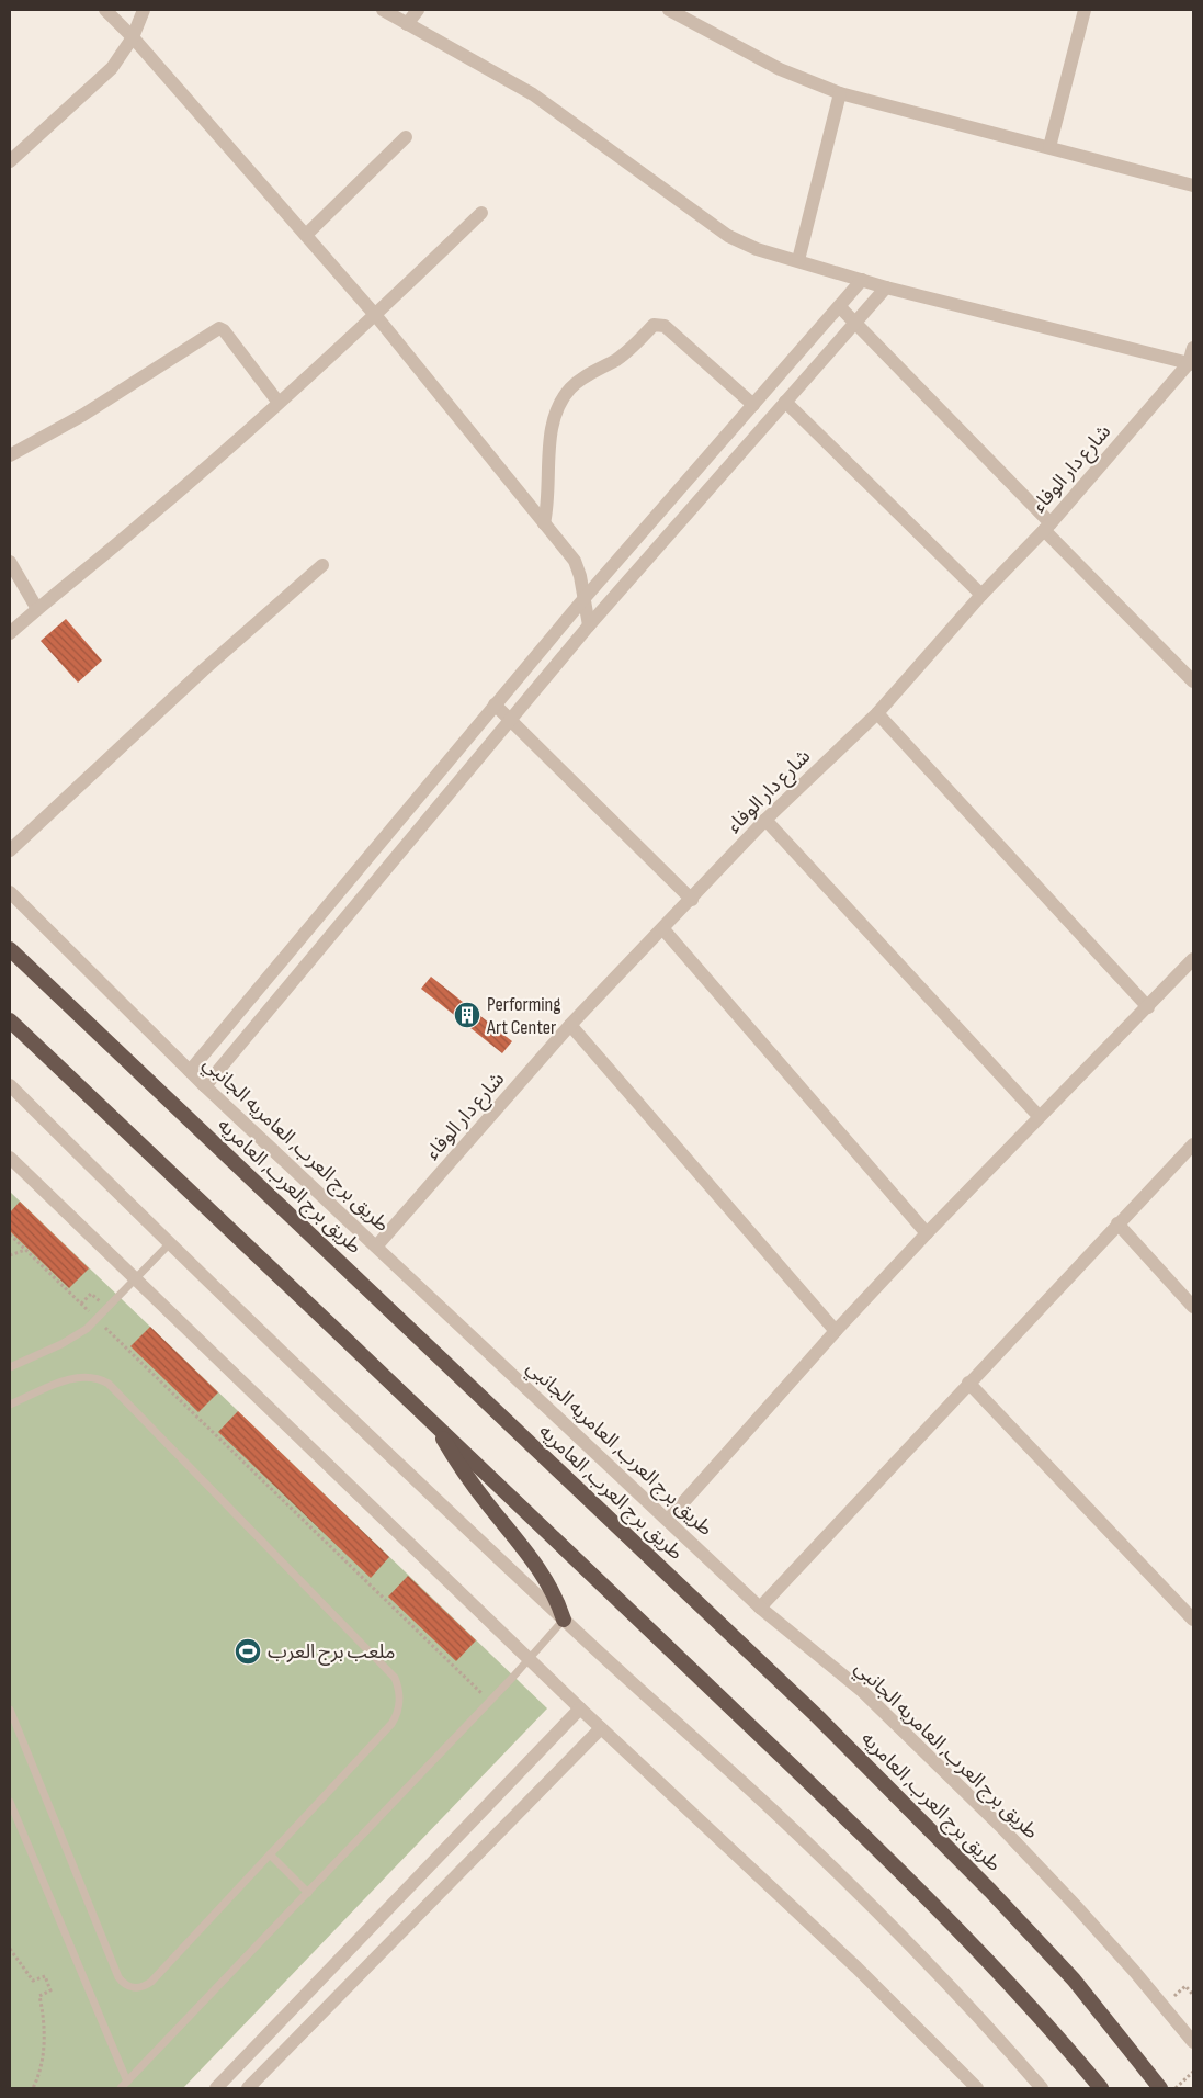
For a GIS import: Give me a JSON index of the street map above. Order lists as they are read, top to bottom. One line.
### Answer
{"streets":{"highway":["طريق برج العرب, العامريه"],"street":["شارع دار الوفاء","طريق برج العرب, العامريه الجانبي"]},"crossings":[["شارع دار الوفاء","طريق برج العرب, العامريه الجانبي"]],"places":{"building":["Performing Art Center"],"sports":["ملعب برج العرب"]}}
